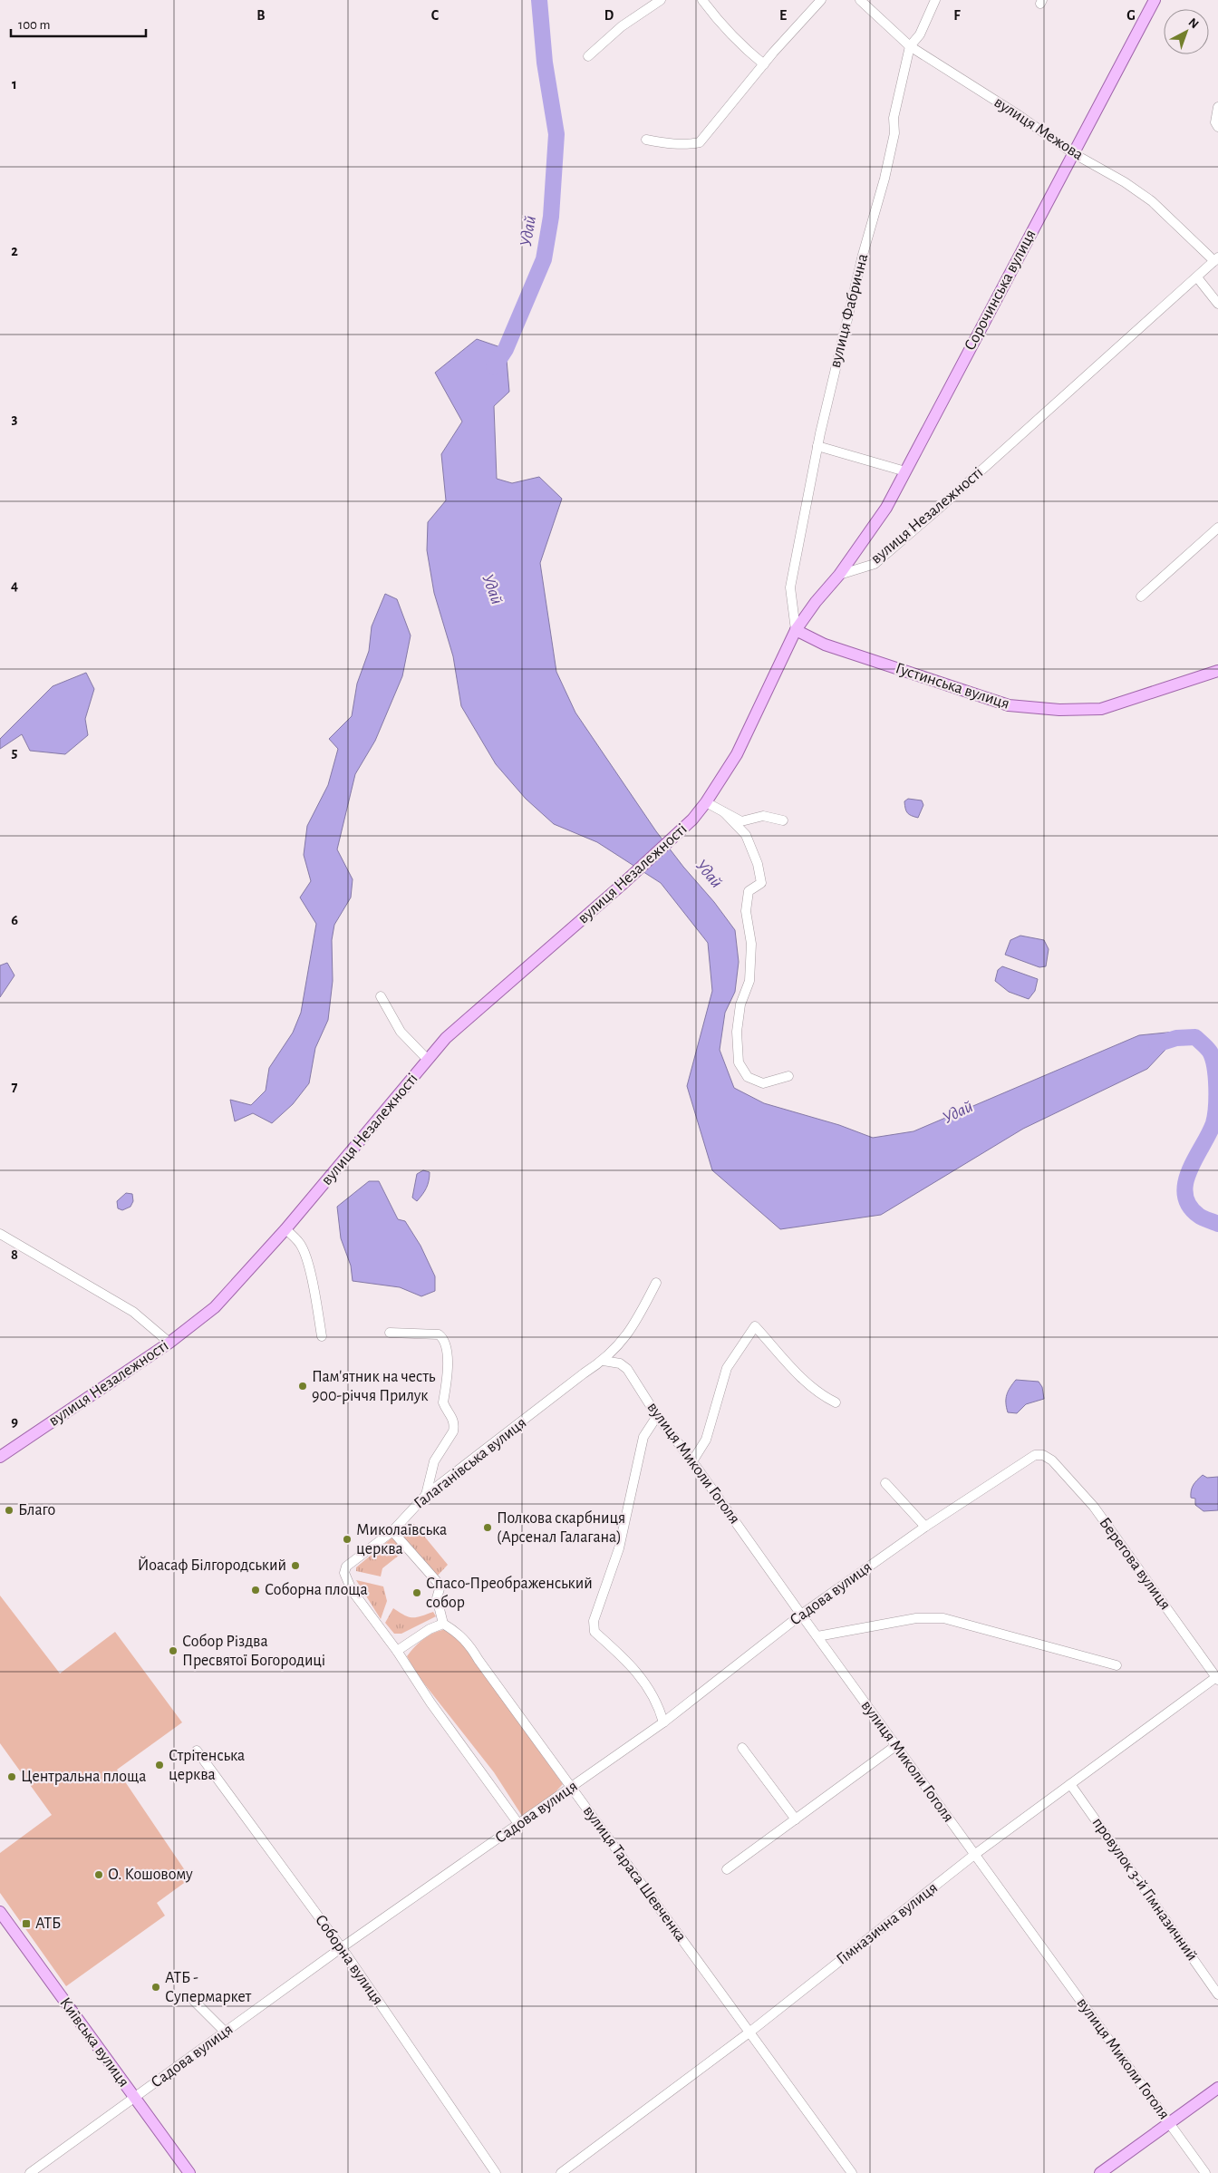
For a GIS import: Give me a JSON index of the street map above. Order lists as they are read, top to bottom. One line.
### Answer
{"streets":{"main road":["Сорочинська вулиця","вулиця Незалежності","Густинська вулиця","Київська вулиця"],"street":["вулиця Межова","вулиця Фабрична","Галаганівська вулиця","вулиця Миколи Гоголя","Берегова вулиця","Садова вулиця","вулиця Тараса Шевченка","провулок 3-й Гімназичний","Гімназична вулиця","Соборна вулиця"]},"crossings":[["вулиця Межова","Сорочинська вулиця"],["вулиця Межова","вулиця Фабрична"],["вулиця Межова","вулиця Незалежності"],["Сорочинська вулиця","вулиця Незалежності"],["вулиця Фабрична","вулиця Незалежності"],["вулиця Фабрична","Густинська вулиця"],["вулиця Незалежності","Густинська вулиця"],["Галаганівська вулиця","вулиця Миколи Гоголя"],["вулиця Миколи Гоголя","Садова вулиця"],["вулиця Миколи Гоголя","Гімназична вулиця"],["Берегова вулиця","Садова вулиця"],["Берегова вулиця","Гімназична вулиця"],["Садова вулиця","вулиця Тараса Шевченка"],["Садова вулиця","Соборна вулиця"],["Садова вулиця","Київська вулиця"],["вулиця Тараса Шевченка","Гімназична вулиця"],["провулок 3-й Гімназичний","Гімназична вулиця"]],"water":["Удай"],"places":{"other":["Пам'ятник на честь 900-річчя Прилук","Благо","Полкова скарбниця (Арсенал Галагана)","Миколаївська церква","Йоасаф Білгородський","Соборна площа","Спасо-Преображенський собор","Собор Різдва Пресвятої Богородиці","Стрітенська церква","Центральна площа","О. Кошовому","АТБ - Супермаркет"],"transit":["АТБ"]},"scale_bar":"100 m","north":"top right","grid":{"columns":["B","C","D","E","F","G"],"rows":["1","2","3","4","5","6","7","8","9"]}}
